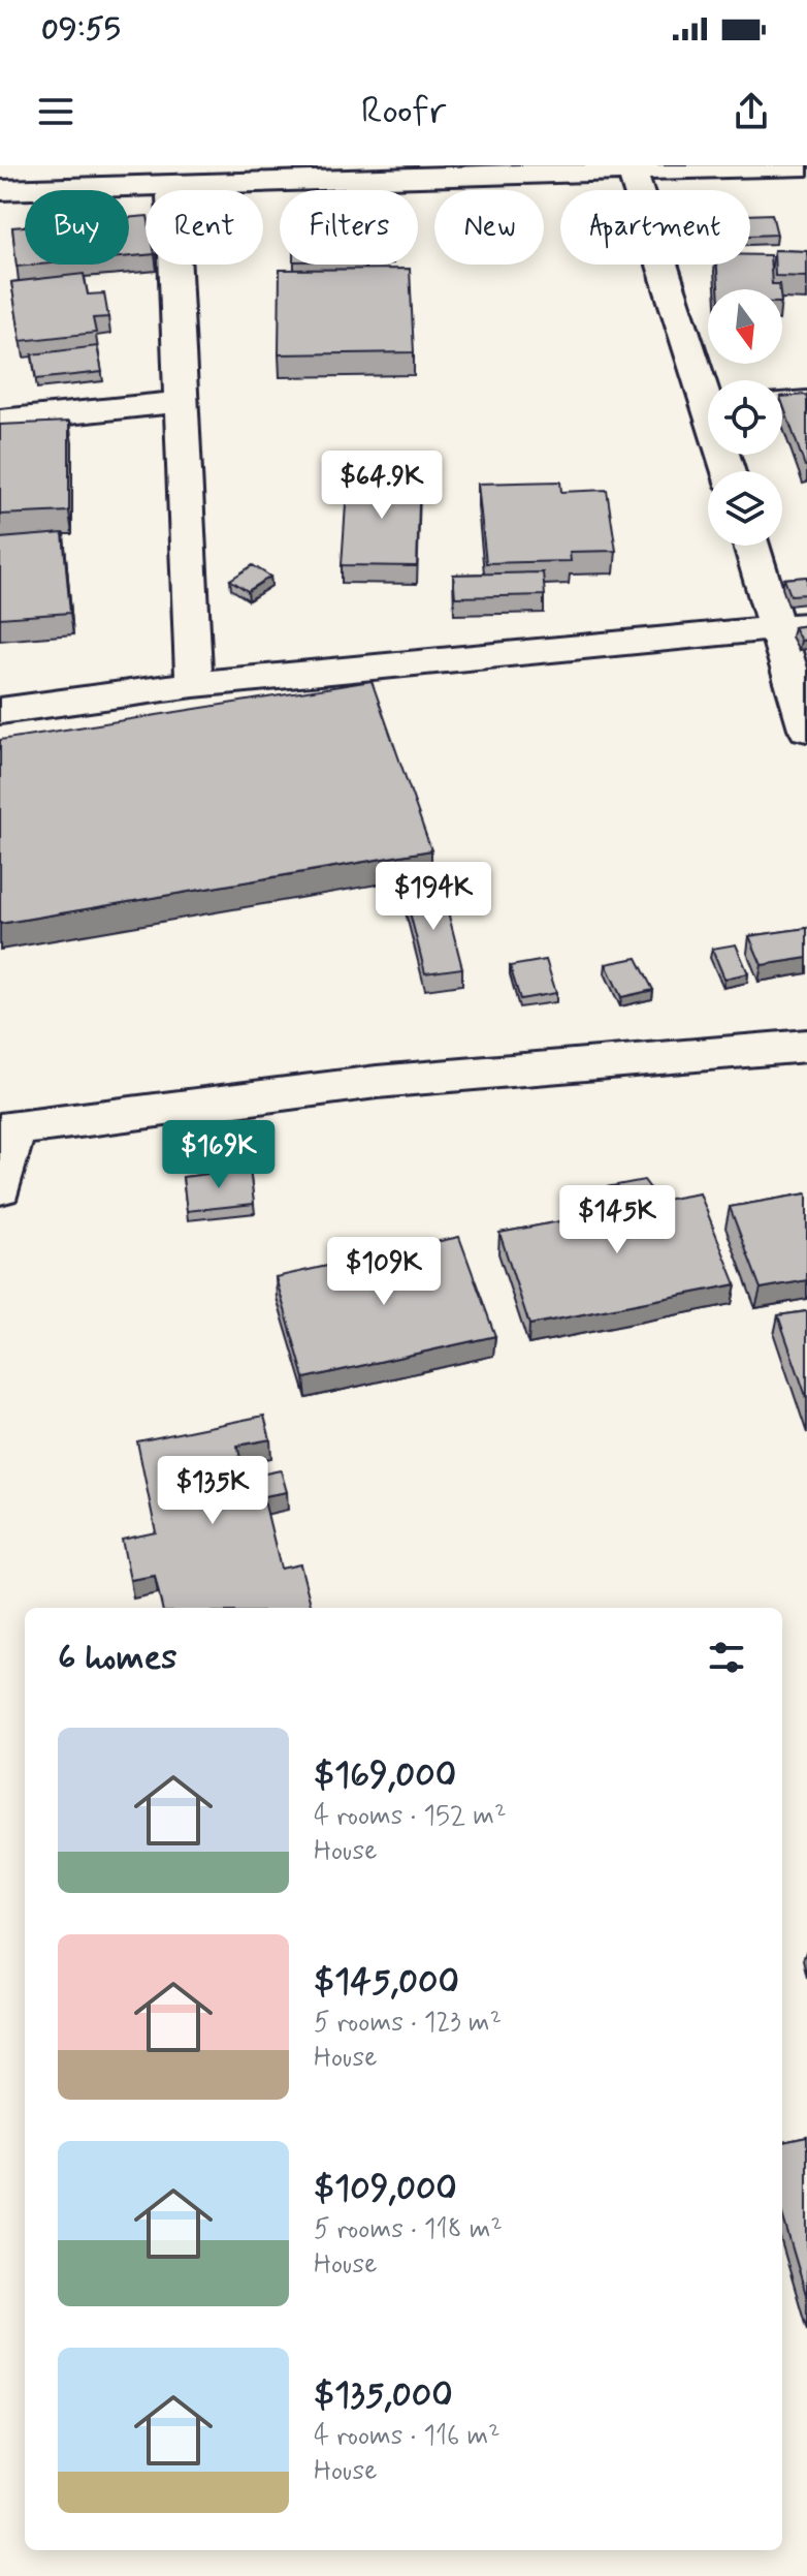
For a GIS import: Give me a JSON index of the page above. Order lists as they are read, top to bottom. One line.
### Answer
{"north":"bottom","page":{"status":"09:55","header":"Roofr","chip":["Buy","Rent","Filters","New","Apartment"],"price":["$64.9K","$194K","$169K","$145K","$109K","$135K"],"heading":"6 homes","list":[{"name":"$169,000","note":"4 rooms · 152 m² · House"},{"name":"$145,000","note":"5 rooms · 123 m² · House"},{"name":"$109,000","note":"5 rooms · 118 m² · House"},{"name":"$135,000","note":"4 rooms · 116 m² · House"}]}}
